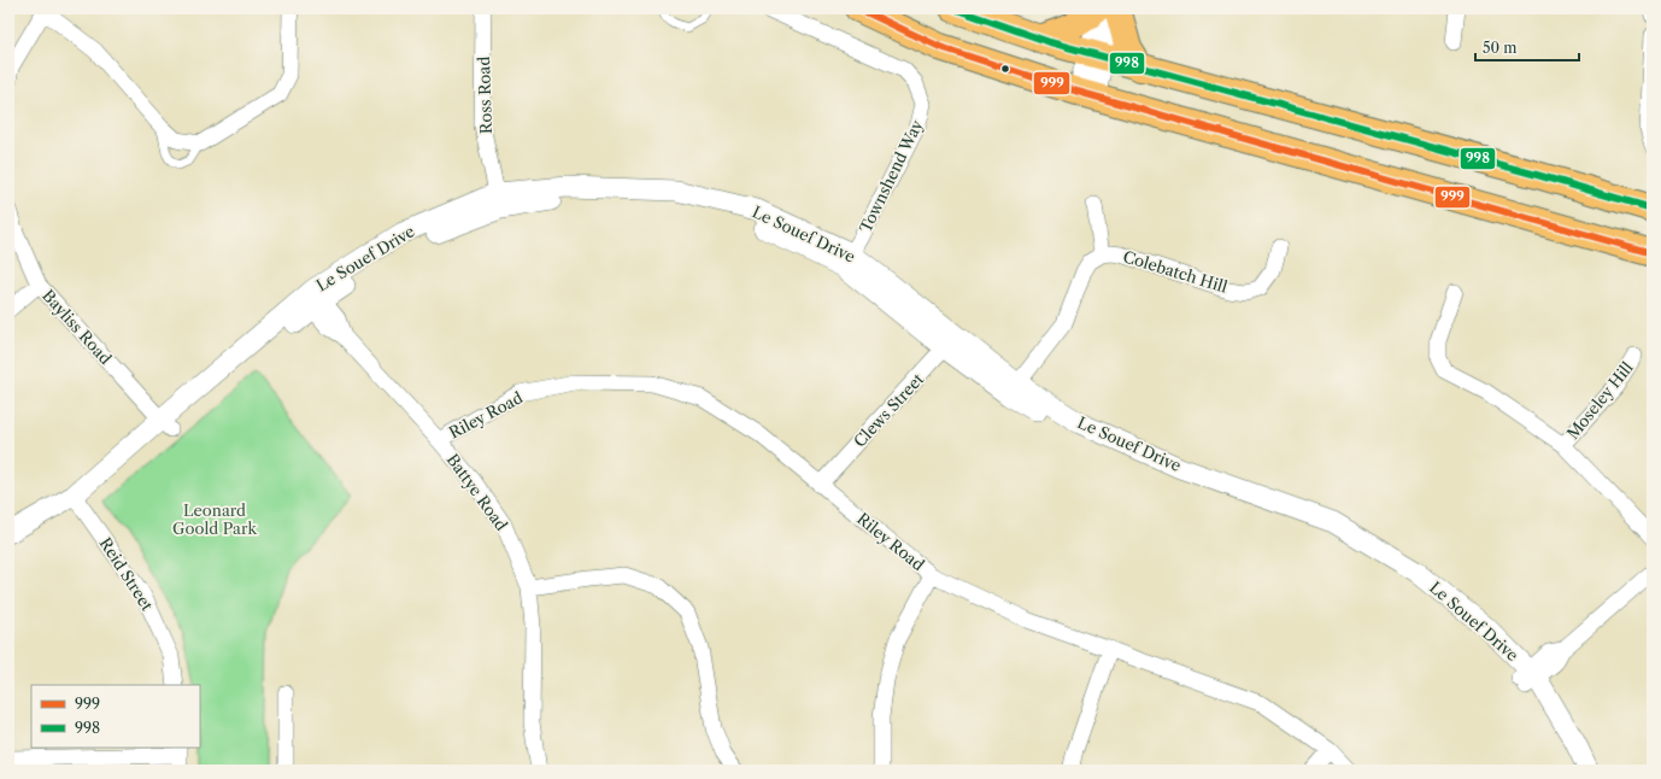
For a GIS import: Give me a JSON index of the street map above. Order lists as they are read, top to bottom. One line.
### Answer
{"streets":{"street":["Ross Road","Townshend Way","Le Souef Drive","Colebatch Hill","Bayliss Road","Moseley Hill","Clews Street","Riley Road","Battye Road","Reid Street"]},"crossings":[["Ross Road","Le Souef Drive"],["Townshend Way","Le Souef Drive"],["Le Souef Drive","Bayliss Road"],["Le Souef Drive","Clews Street"],["Le Souef Drive","Battye Road"],["Le Souef Drive","Reid Street"],["Clews Street","Riley Road"],["Riley Road","Battye Road"]],"parks":["Leonard Goold Park"],"lines":["transit line 999","transit line 998"],"legend":["999","998"],"scale_bar":"50 m"}
